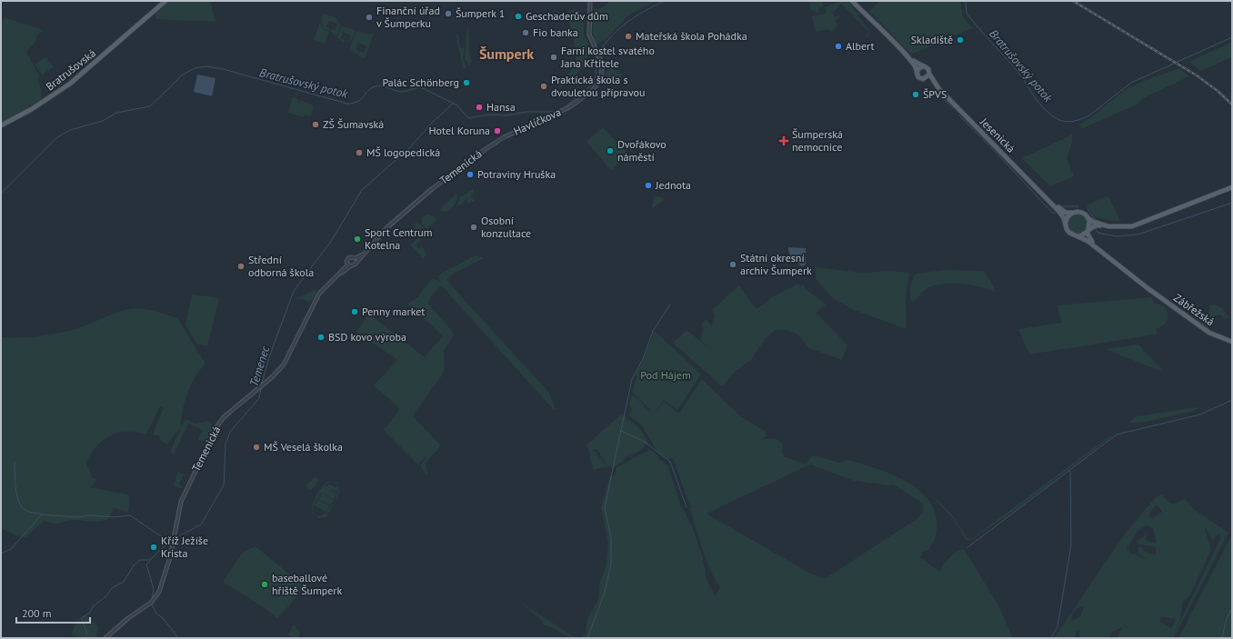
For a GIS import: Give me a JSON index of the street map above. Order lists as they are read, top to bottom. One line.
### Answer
{"streets":{"main road":["Bratrušovská","Jesenická","Zábřežská"],"street":["Havlíčkova","Temenická"]},"crossings":[["Havlíčkova","Temenická"],["Jesenická","Zábřežská"]],"districts":["Šumperk"],"water":["Bratrušovský potok","Temenec"],"parks":["Pod Hájem"],"places":{"other":["Šumperk 1","Geschaderův dům","Finanční úřad v Šumperku","Fio banka","Mateřská škola Pohádka","Skladiště","Albert","Farní kostel svatého Jana Křtitele","Palác Schönberg","Praktická škola s dvouletou přípravou","ŠPVS","Hansa","ZŠ Šumavská","Hotel Koruna","Dvořákovo náměstí","MŠ logopedická","Potraviny Hruška","Jednota","Osobní konzultace","Sport Centrum Kotelna","Státní okresní archiv Šumperk","Střední odborná škola","Penny market","BSD kovo výroba","MŠ Veselá školka","Kříž Ježíše Krista","baseballové hřiště Šumperk"],"health":["Šumperská nemocnice"]},"scale_bar":"200 m"}
